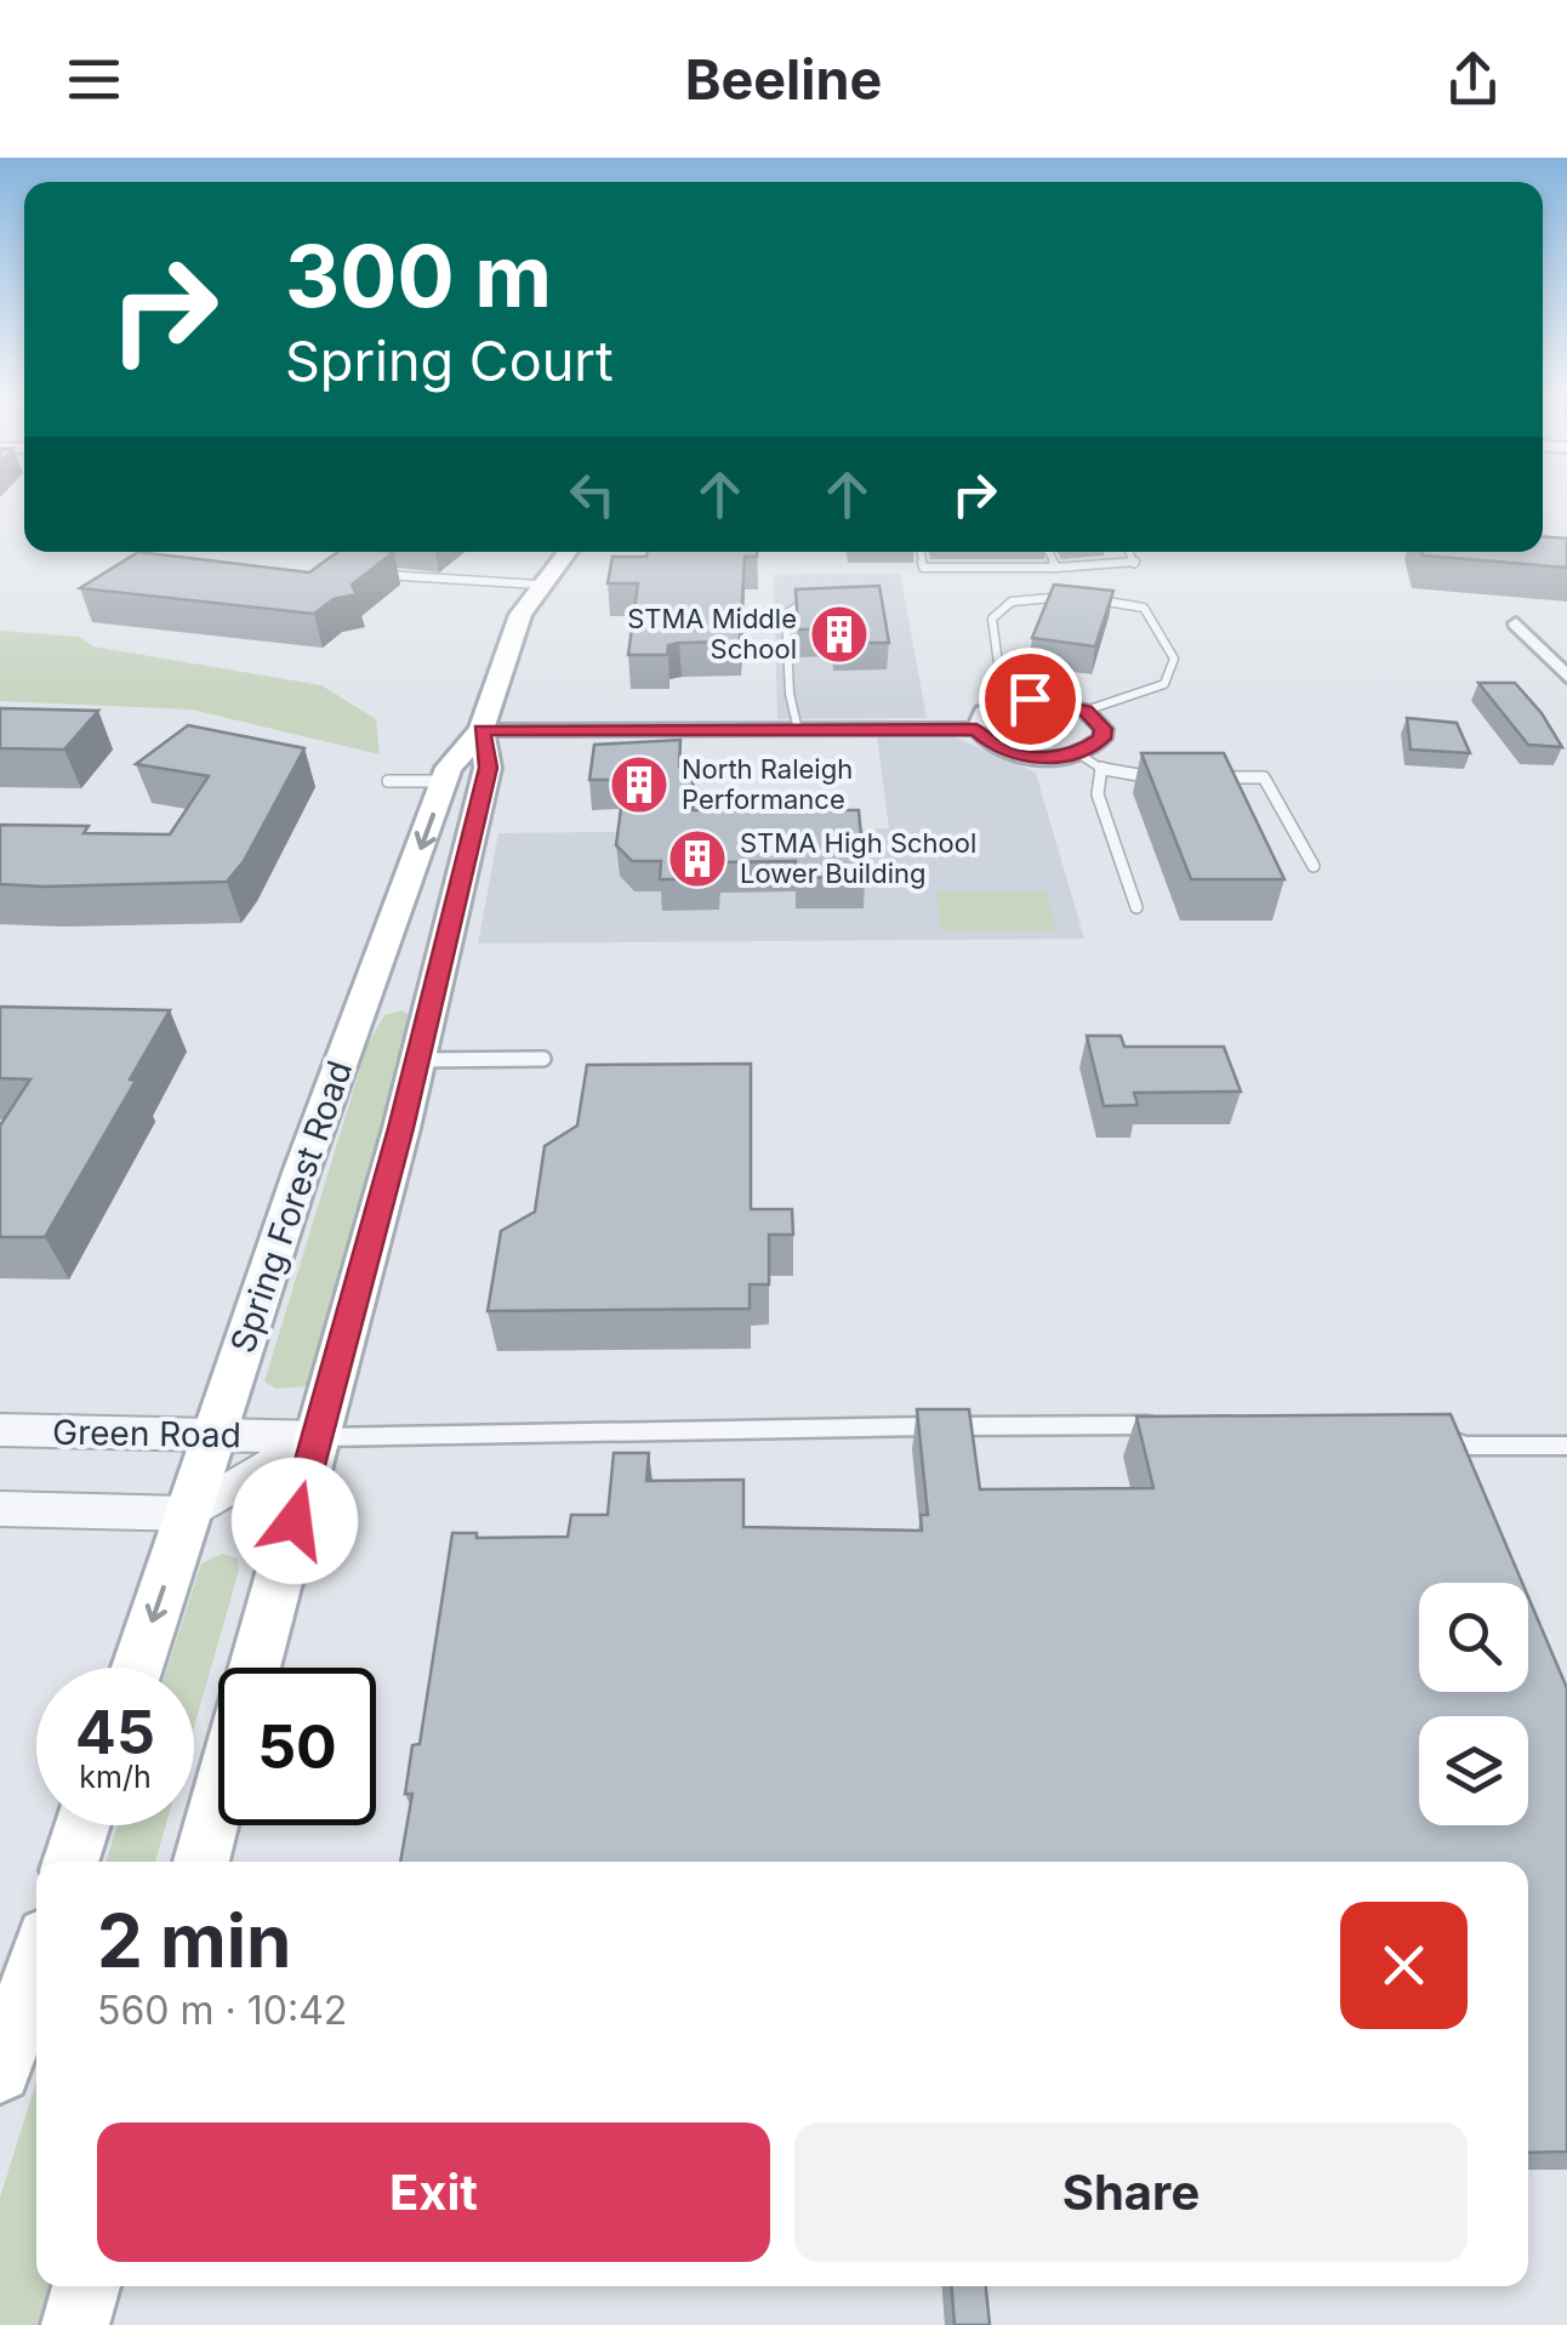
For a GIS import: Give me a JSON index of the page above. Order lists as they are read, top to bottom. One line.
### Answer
{"streets":{"main road":["Spring Forest Road"],"street":["Green Road"]},"crossings":[["Spring Forest Road","Green Road"]],"places":{"building":["STMA Middle School","North Raleigh Performance","STMA High School Lower Building"]},"page":{"header":"Beeline","turn":["300 m","Spring Court"],"speed":"45 km/h","limit":"50","heading":["2 min","560 m · 10:42"],"buttons":["Exit","Share"]}}
